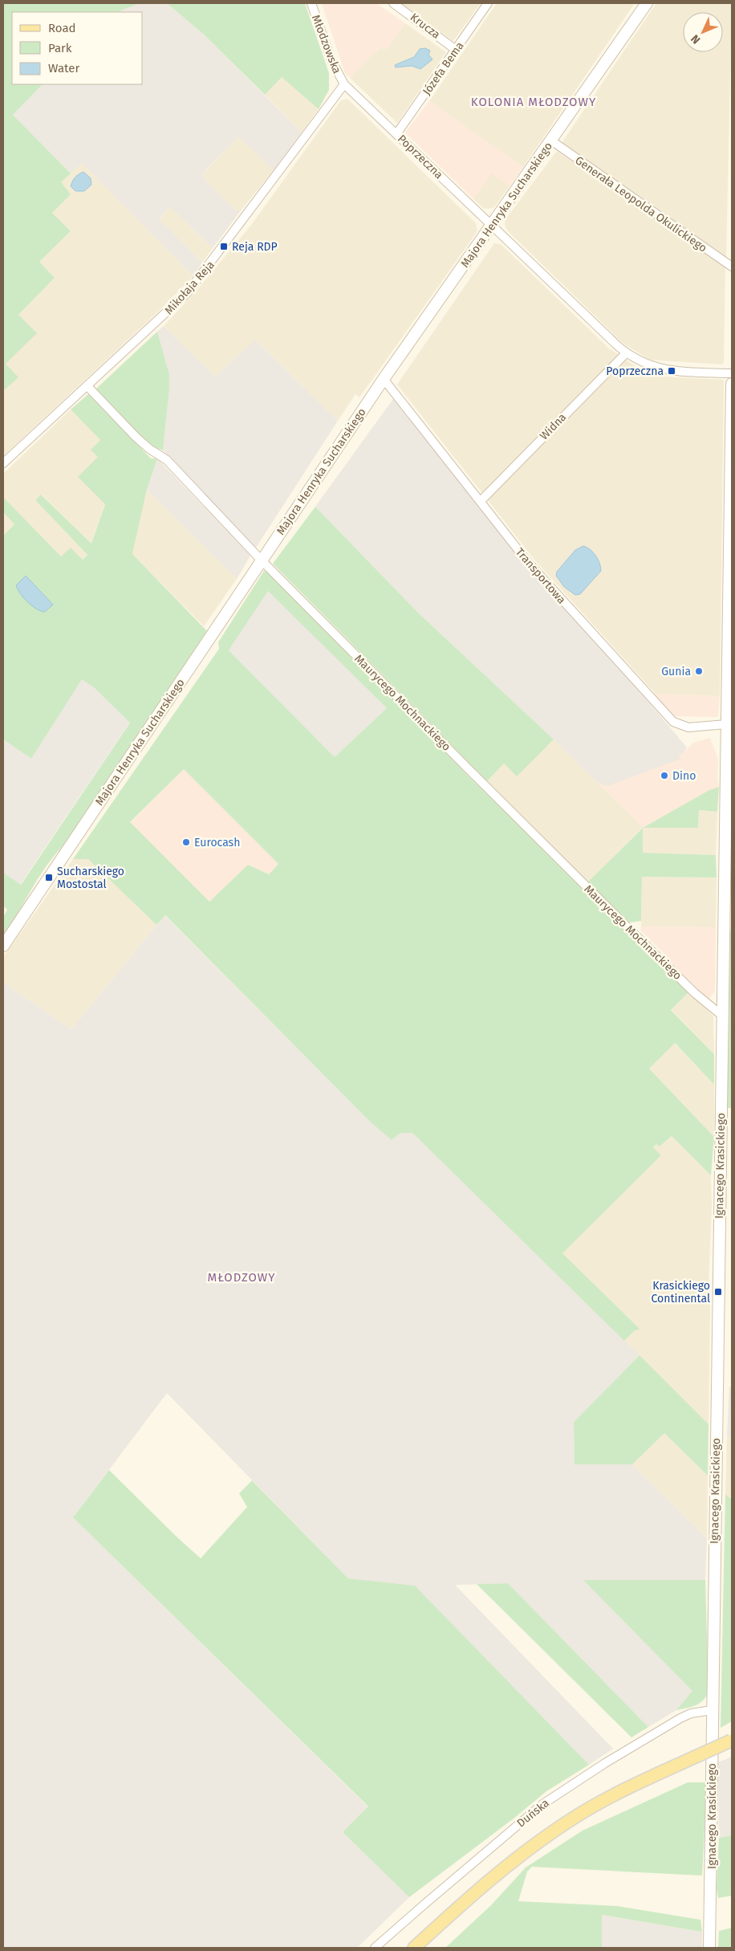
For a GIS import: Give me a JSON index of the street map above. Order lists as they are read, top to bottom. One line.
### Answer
{"streets":{"street":["Krucza","Młodzowska","Józefa Bema","Poprzeczna","Generała Leopolda Okulickiego","Majora Henryka Sucharskiego","Mikołaja Reja","Widna","Transportowa","Maurycego Mochnackiego","Ignacego Krasickiego","Duńska"]},"crossings":[["Krucza","Józefa Bema"],["Młodzowska","Poprzeczna"],["Młodzowska","Mikołaja Reja"],["Józefa Bema","Poprzeczna"],["Poprzeczna","Majora Henryka Sucharskiego"],["Poprzeczna","Mikołaja Reja"],["Poprzeczna","Widna"],["Generała Leopolda Okulickiego","Majora Henryka Sucharskiego"],["Majora Henryka Sucharskiego","Transportowa"],["Majora Henryka Sucharskiego","Maurycego Mochnackiego"],["Mikołaja Reja","Maurycego Mochnackiego"],["Widna","Transportowa"],["Transportowa","Ignacego Krasickiego"],["Maurycego Mochnackiego","Ignacego Krasickiego"],["Ignacego Krasickiego","Duńska"]],"districts":["KOLONIA MŁODZOWY","MŁODZOWY"],"places":{"transit":["Reja RDP","Poprzeczna","Sucharskiego Mostostal","Krasickiego Continental"],"other":["Gunia","Dino","Eurocash"]},"legend":["Road","Park","Water"],"north":"bottom left"}
